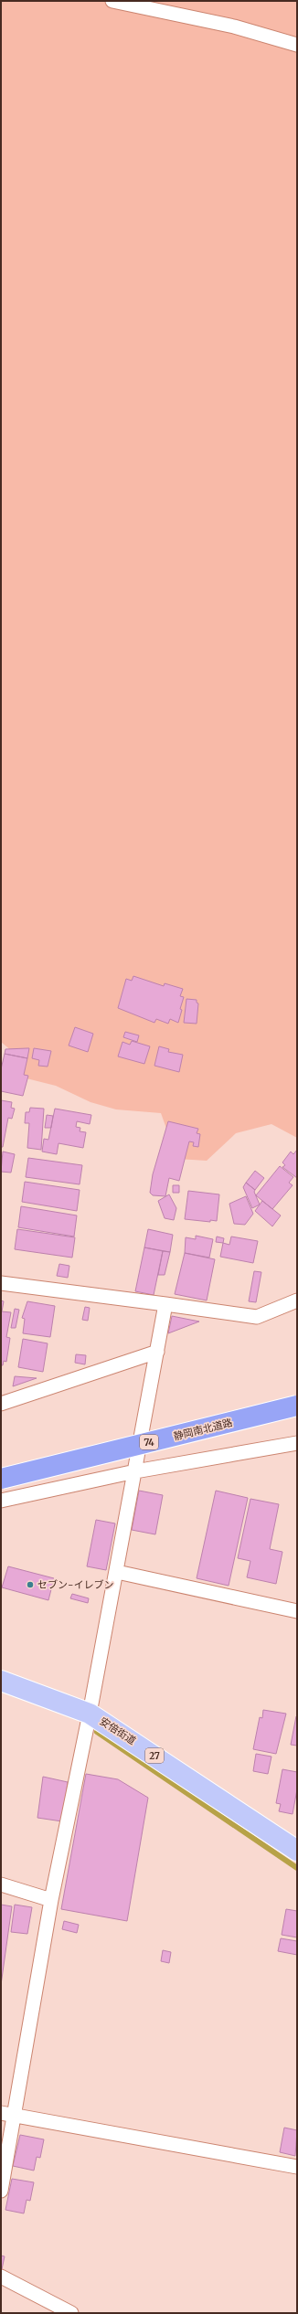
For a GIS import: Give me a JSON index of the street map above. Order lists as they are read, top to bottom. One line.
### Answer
{"streets":{"highway":["静岡南北道路","74"],"main road":["安倍街道","27"]},"places":["セブン-イレブン"]}
